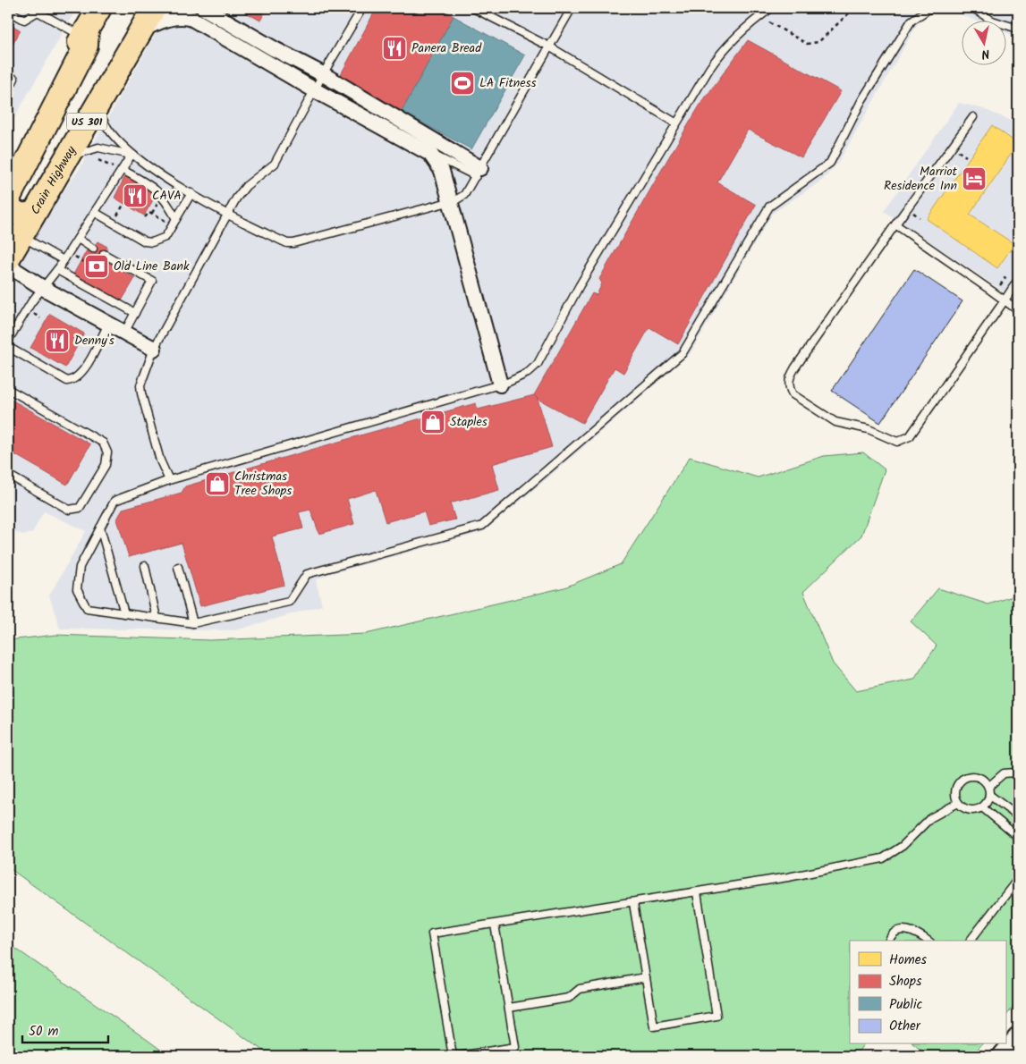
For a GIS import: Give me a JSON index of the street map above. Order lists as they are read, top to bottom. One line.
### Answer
{"streets":{"highway":["US 301","Crain Highway"]},"places":{"restaurant":["Panera Bread","CAVA","Denny's"],"sports":["LA Fitness"],"hotel":["Marriot Residence Inn"],"bank":["Old Line Bank"],"shop":["Staples","Christmas Tree Shops"]},"legend":["Homes","Shops","Public","Other"],"scale_bar":"50 m","north":"bottom"}
